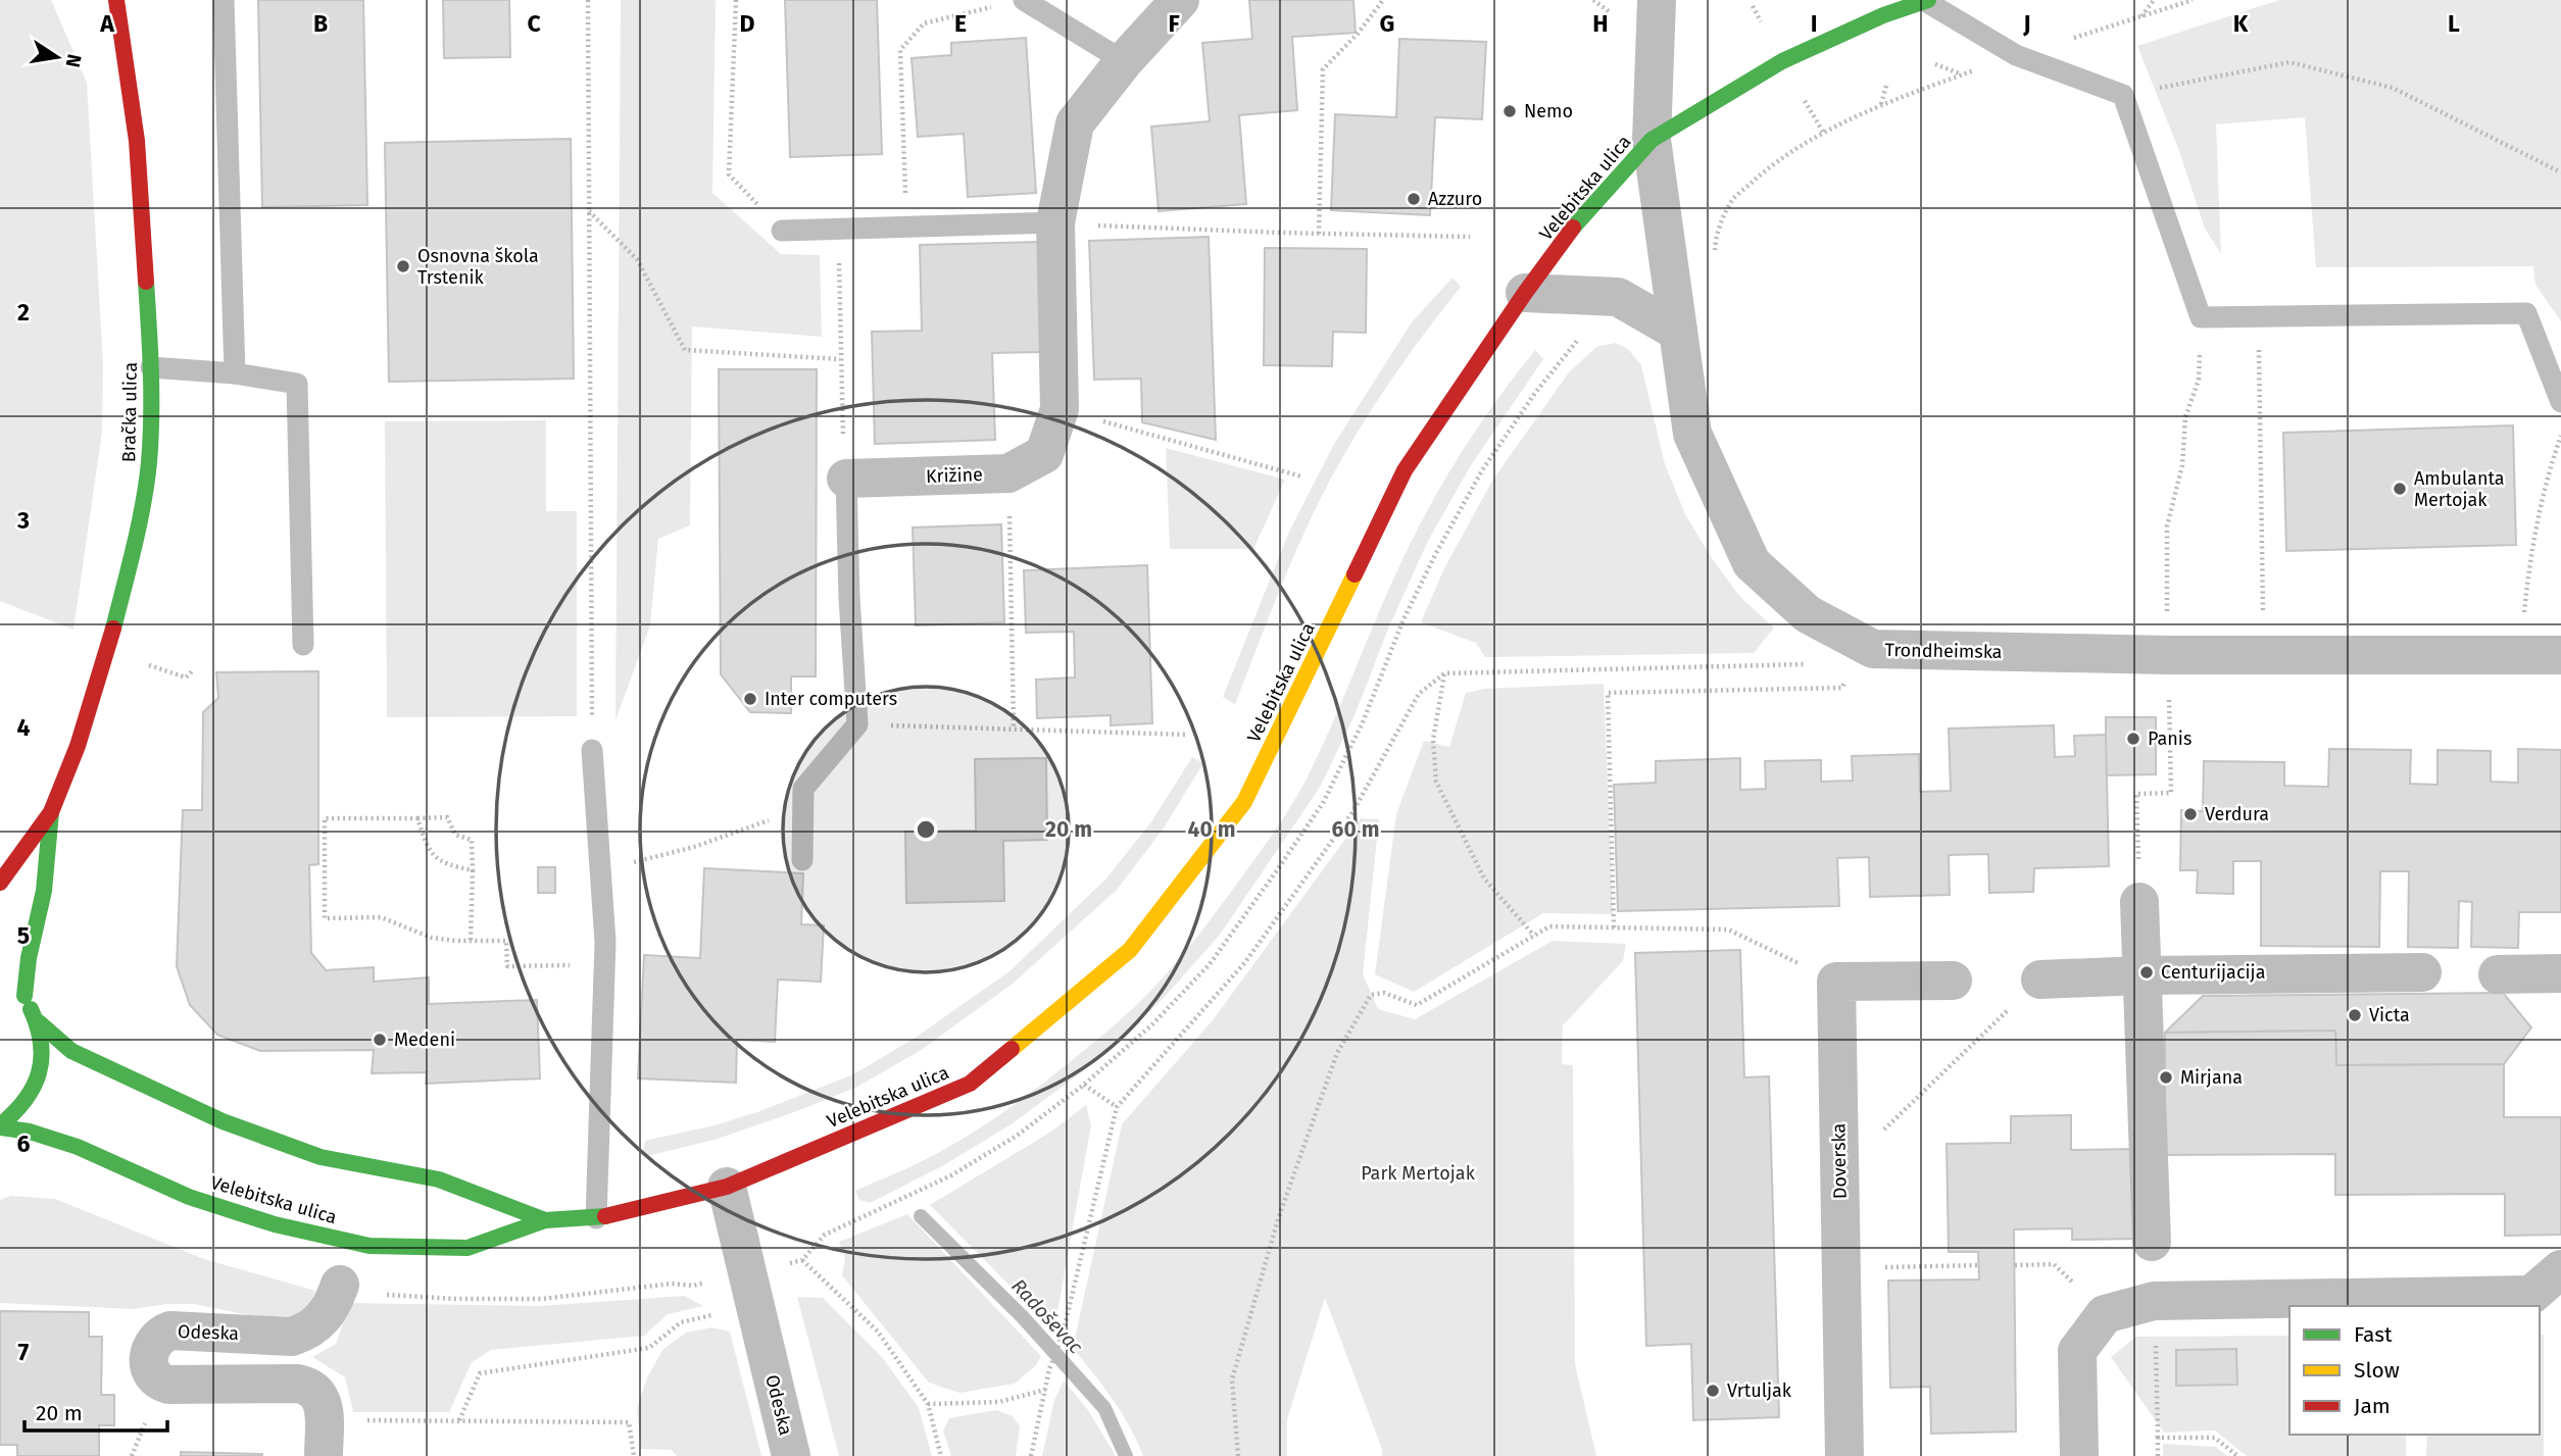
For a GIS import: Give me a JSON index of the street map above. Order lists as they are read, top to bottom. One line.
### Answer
{"streets":{"street":["Velebitska ulica","Bračka ulica","Križine","Trondheimska","Doverska","Odeska"]},"crossings":[["Velebitska ulica","Bračka ulica"],["Velebitska ulica","Trondheimska"],["Velebitska ulica","Odeska"]],"water":["Radoševac"],"parks":["Park Mertojak"],"places":["Nemo","Azzuro","Osnovna škola Trstenik","Ambulanta Mertojak","Inter computers","Panis","Verdura","Centurijacija","Victa","Medeni","Mirjana","Vrtuljak"],"legend":["Fast","Slow","Jam"],"scale_bar":"20 m","north":"right","grid":{"columns":["A","B","C","D","E","F","G","H","I","J","K","L"],"rows":["2","3","4","5","6","7"]},"rings":["20 m","40 m","60 m"]}
